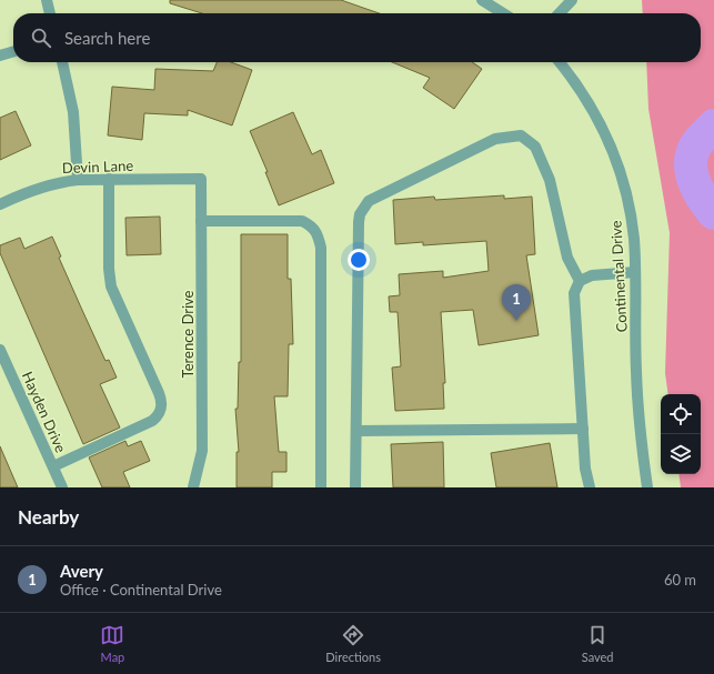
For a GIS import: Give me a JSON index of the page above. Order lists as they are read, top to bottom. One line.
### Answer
{"streets":{"street":["Devin Lane","Continental Drive","Terence Drive","Hayden Drive"]},"crossings":[["Devin Lane","Terence Drive"]],"page":{"search":"Search here","pins":"1","heading":"Nearby","list":[{"mark":"1","name":"Avery","note":"Office · Continental Drive","value":"60 m"}],"nav":["Map","Directions","Saved"]}}
